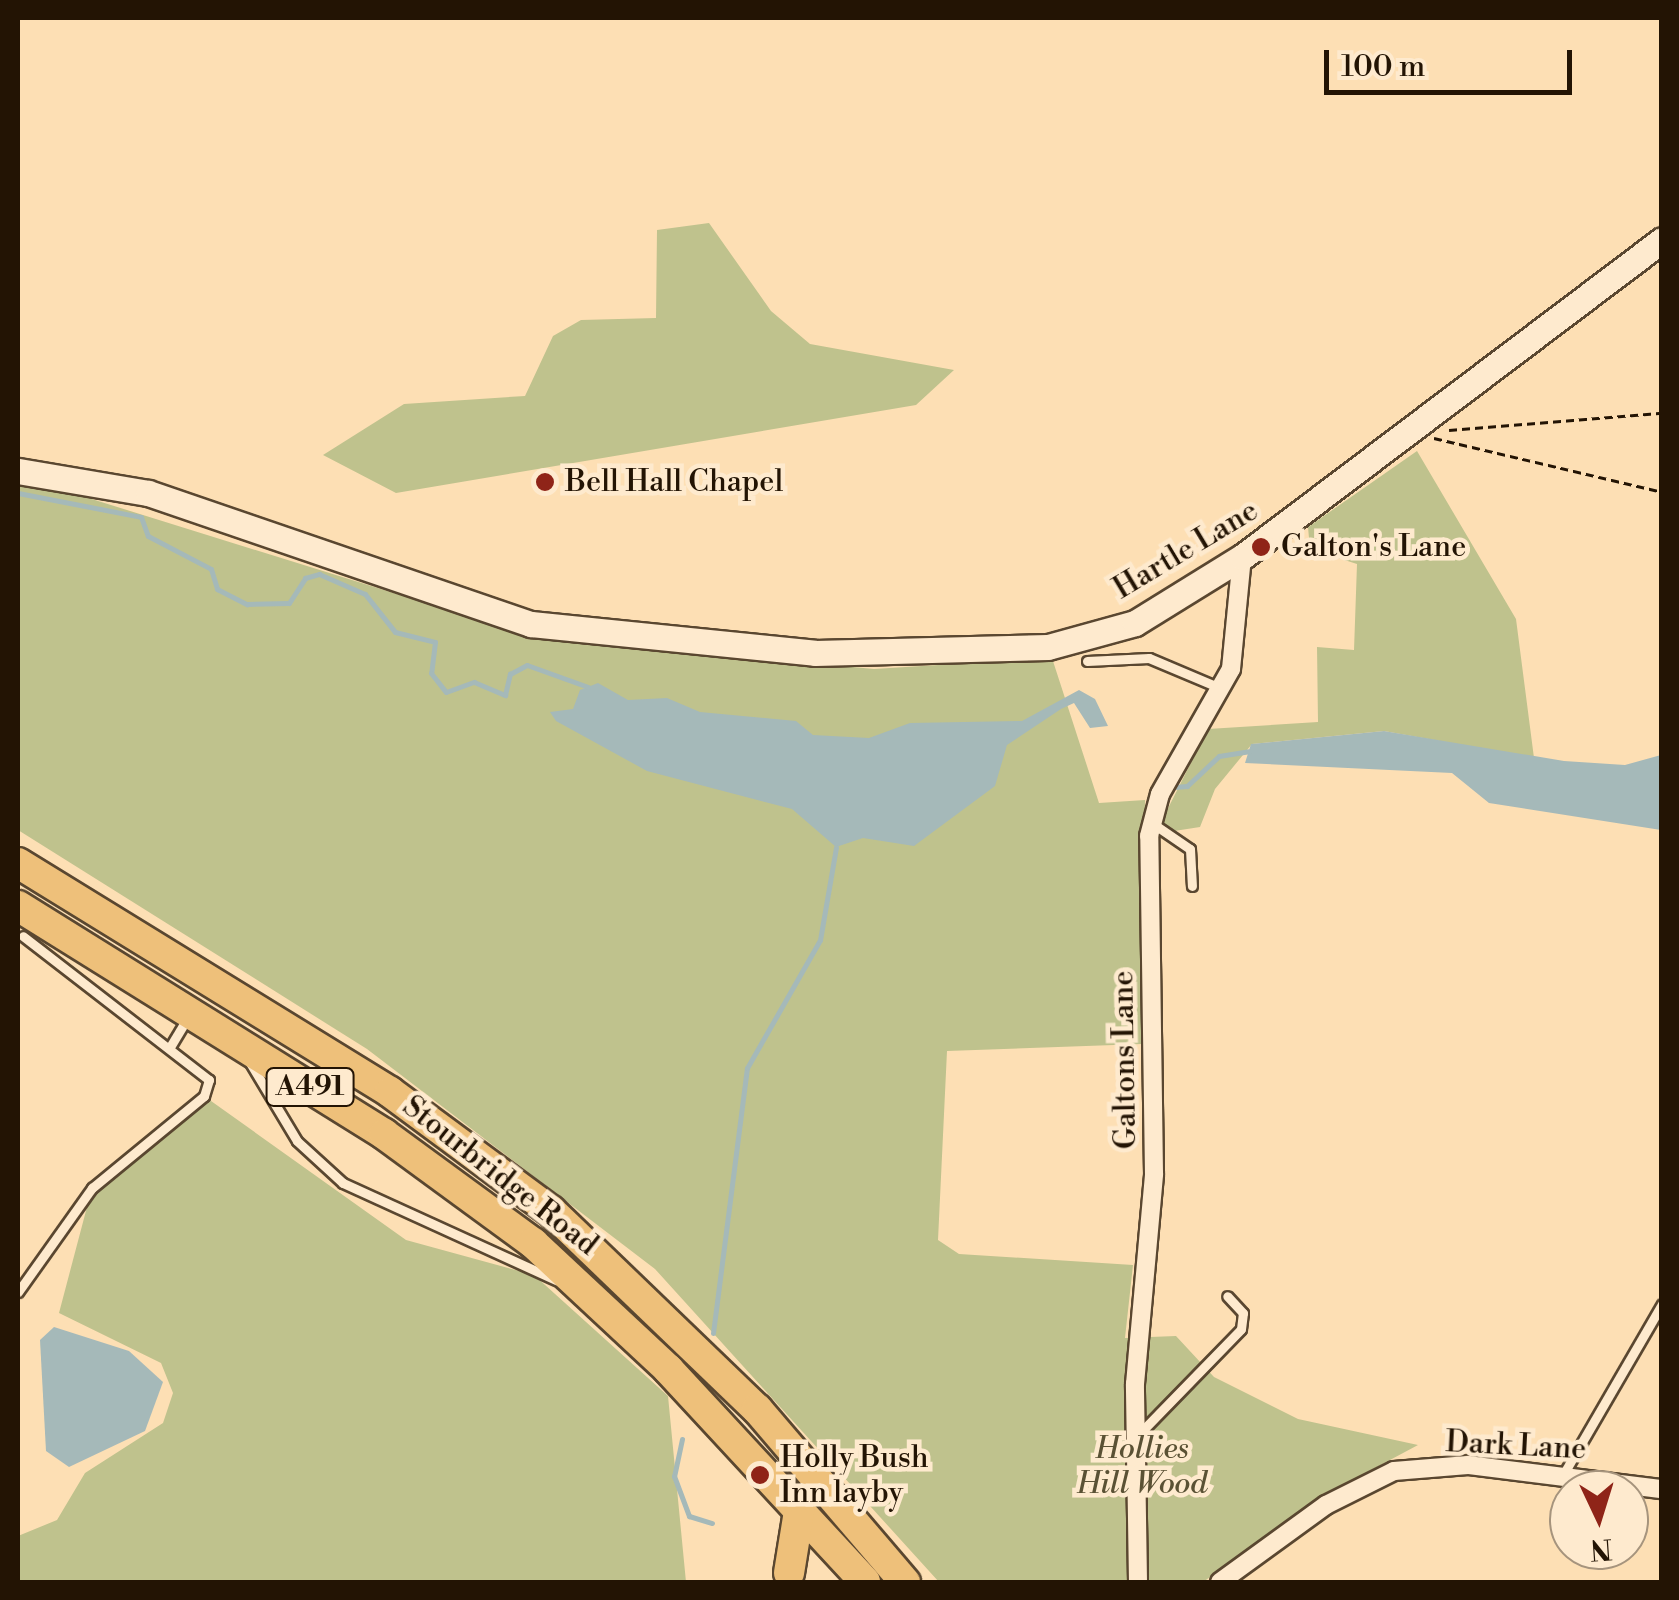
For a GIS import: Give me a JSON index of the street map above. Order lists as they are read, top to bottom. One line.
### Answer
{"streets":{"highway":["A491","Stourbridge Road"],"main road":["Hartle Lane"],"street":["Galtons Lane","Dark Lane"]},"crossings":[["Hartle Lane","Galtons Lane"]],"parks":["Hollies Hill Wood"],"places":["Bell Hall Chapel","Galton's Lane","Holly Bush Inn layby"],"scale_bar":"100 m","north":"bottom"}
